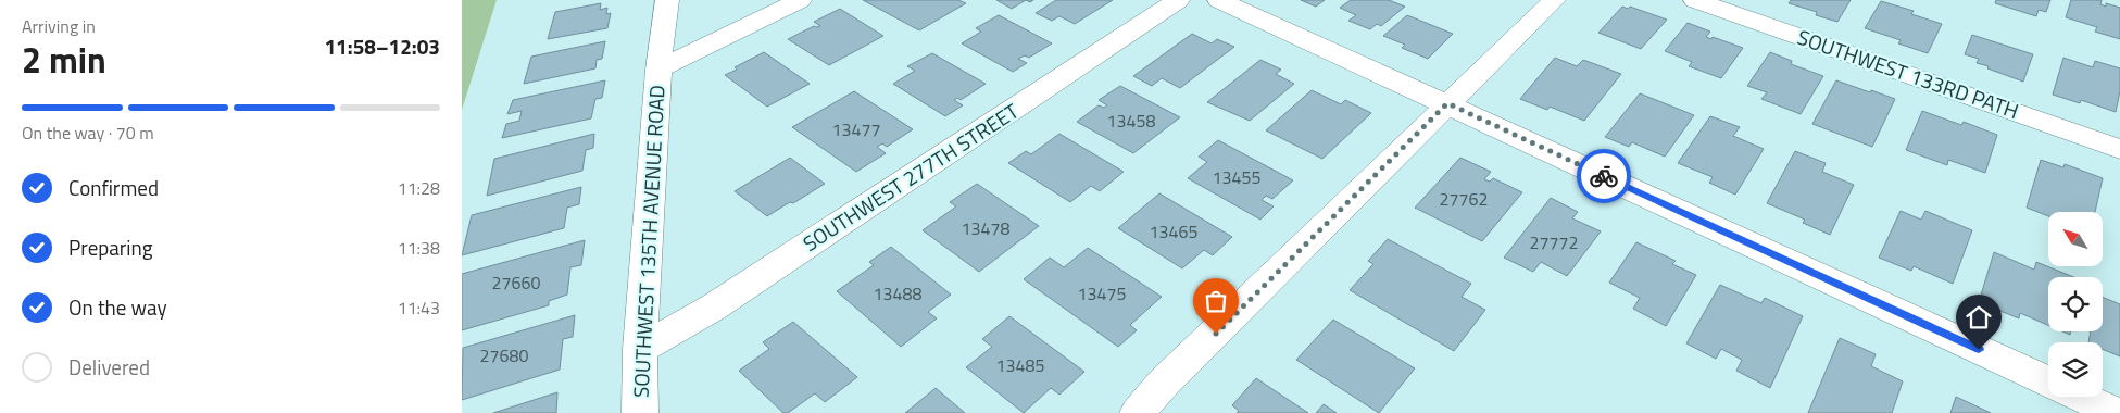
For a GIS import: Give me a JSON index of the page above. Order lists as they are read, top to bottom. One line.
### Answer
{"streets":{"street":["SOUTHWEST 133RD PATH","SOUTHWEST 277TH STREET","SOUTHWEST 135TH AVENUE ROAD"]},"crossings":[["SOUTHWEST 277TH STREET","SOUTHWEST 135TH AVENUE ROAD"]],"house_numbers":["13458","13477","13455","27762","13478","13465","27772","27660","13488","13475","27680","13485"],"north":"top left","page":{"heading":["2 min","Arriving in","11:58–12:03"],"bar":"On the way · 70 m","list":[["Confirmed","11:28"],["Preparing","11:38"],["On the way","11:43"],"Delivered"]}}
